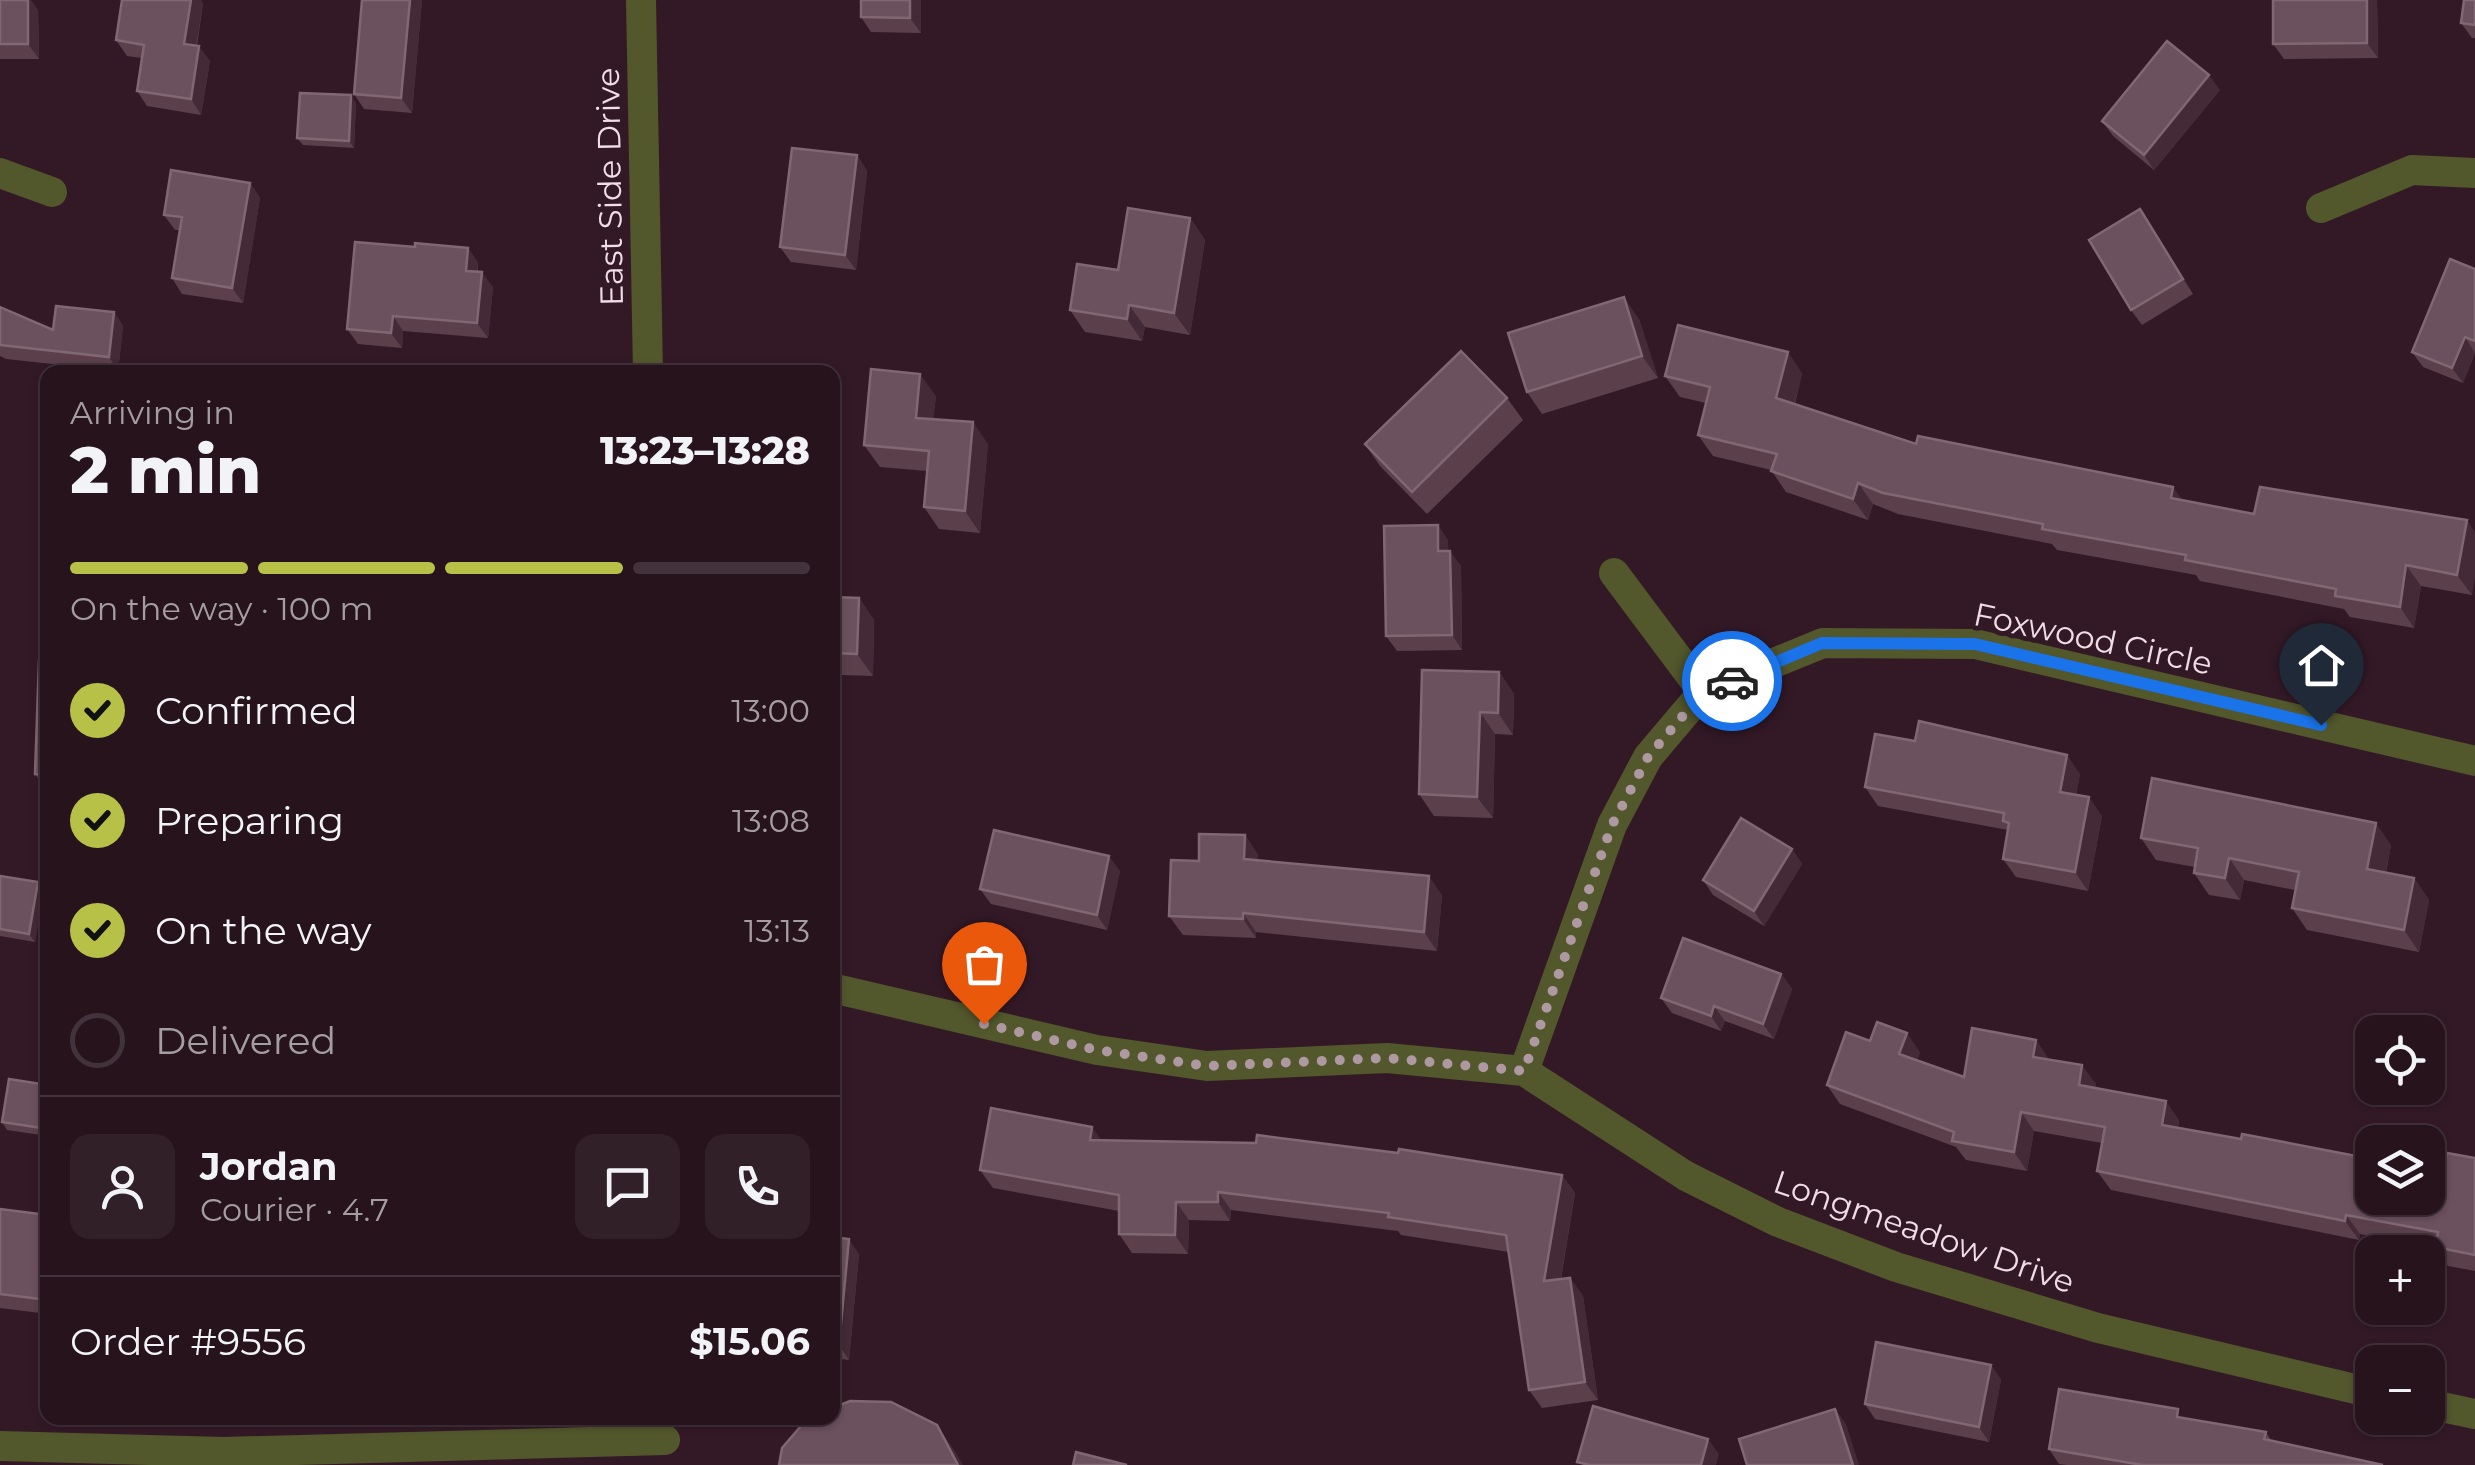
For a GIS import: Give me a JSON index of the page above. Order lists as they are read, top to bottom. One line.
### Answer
{"streets":{"street":["East Side Drive","Foxwood Circle","Longmeadow Drive"]},"crossings":[["Foxwood Circle","Longmeadow Drive"]],"page":{"heading":["2 min","Arriving in","13:23–13:28"],"panel":["Jordan","Courier · 4.7","Order #9556","$15.06"],"bar":"On the way · 100 m","list":[["Confirmed","13:00"],["Preparing","13:08"],["On the way","13:13"],"Delivered"],"map_buttons":["+","−"]}}
